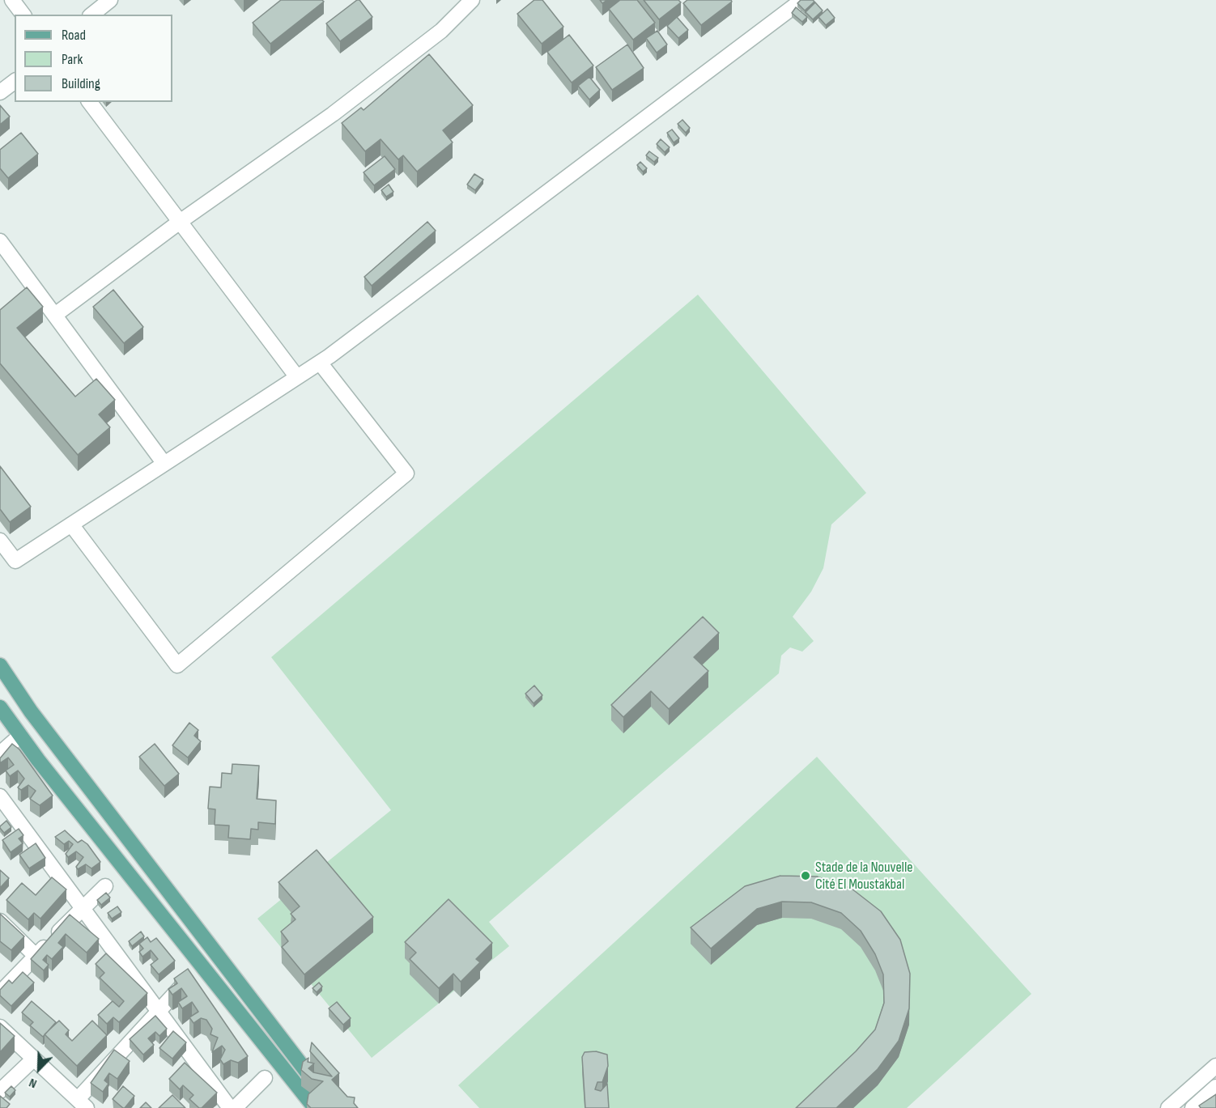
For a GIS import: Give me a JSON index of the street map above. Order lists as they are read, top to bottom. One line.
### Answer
{"places":["Stade de la Nouvelle Cité El Moustakbal"],"legend":["Road","Park","Building"],"north":"bottom left"}
